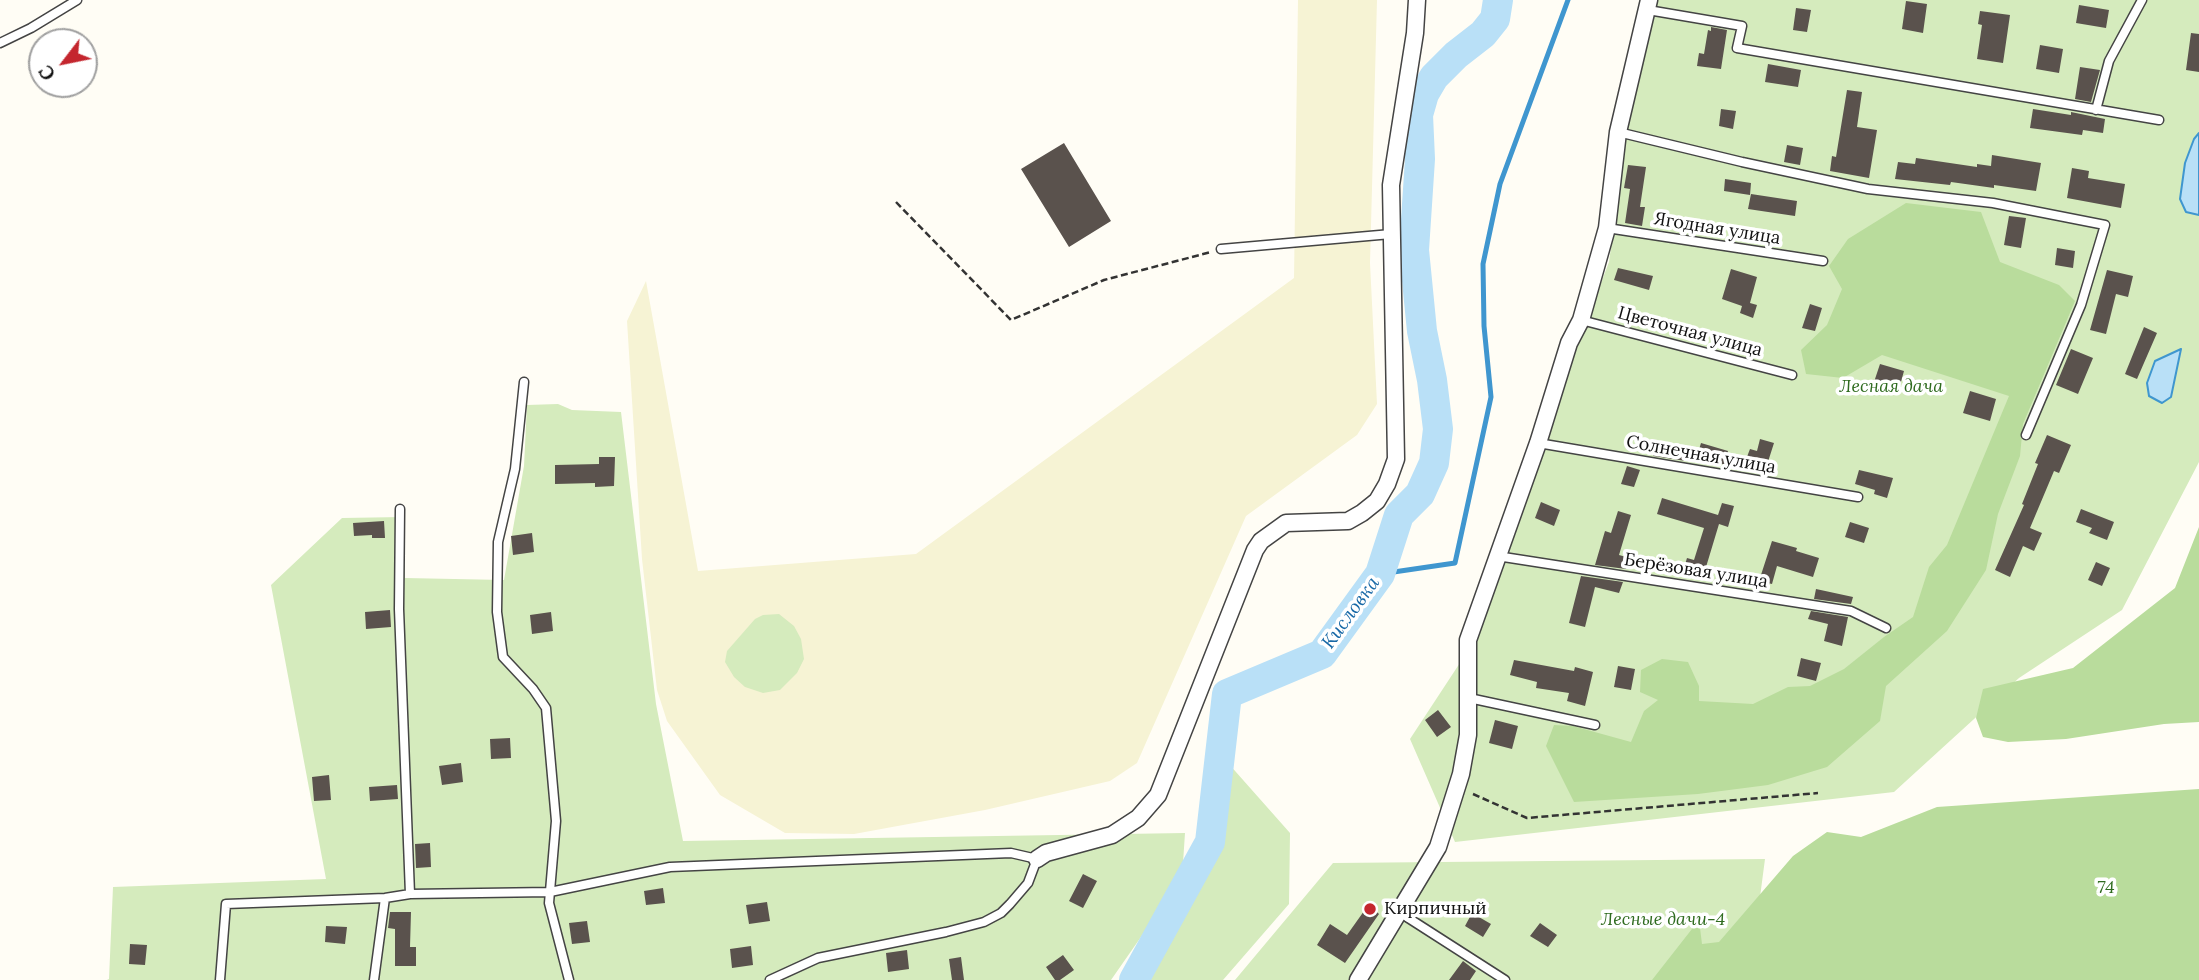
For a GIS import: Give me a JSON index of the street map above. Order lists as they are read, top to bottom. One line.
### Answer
{"streets":{"lane":["Ягодная улица","Цветочная улица","Солнечная улица","Берёзовая улица"]},"water":["Кисловка"],"parks":["Лесная дача","74","Лесные дачи-4"],"places":["Кирпичный"],"north":"bottom left"}
